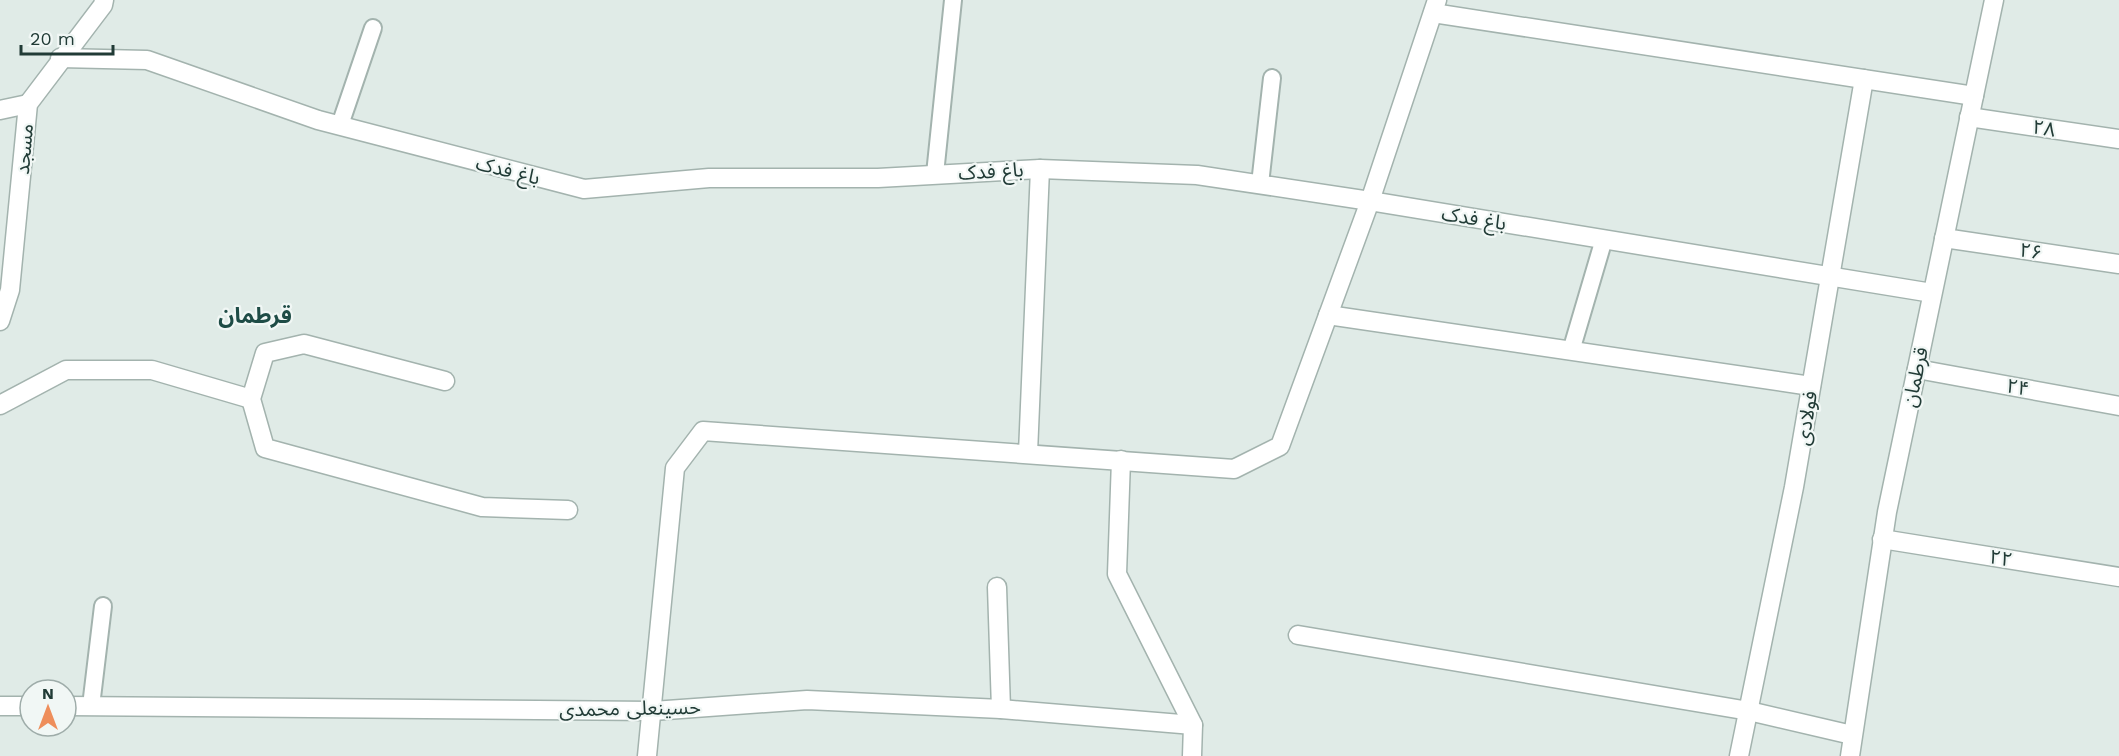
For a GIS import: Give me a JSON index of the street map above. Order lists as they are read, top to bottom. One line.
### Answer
{"streets":{"street":["۲۸","مسجد","باغ فدک","۲۶","قرطمان","۲۴","فولادی","۲۲","حسینعلی محمدی"]},"crossings":[["۲۸","قرطمان"],["مسجد","باغ فدک"],["باغ فدک","قرطمان"],["باغ فدک","فولادی"],["۲۶","قرطمان"],["قرطمان","۲۴"],["قرطمان","۲۲"]],"districts":["قرطمان"],"scale_bar":"20 m","north":"top"}
